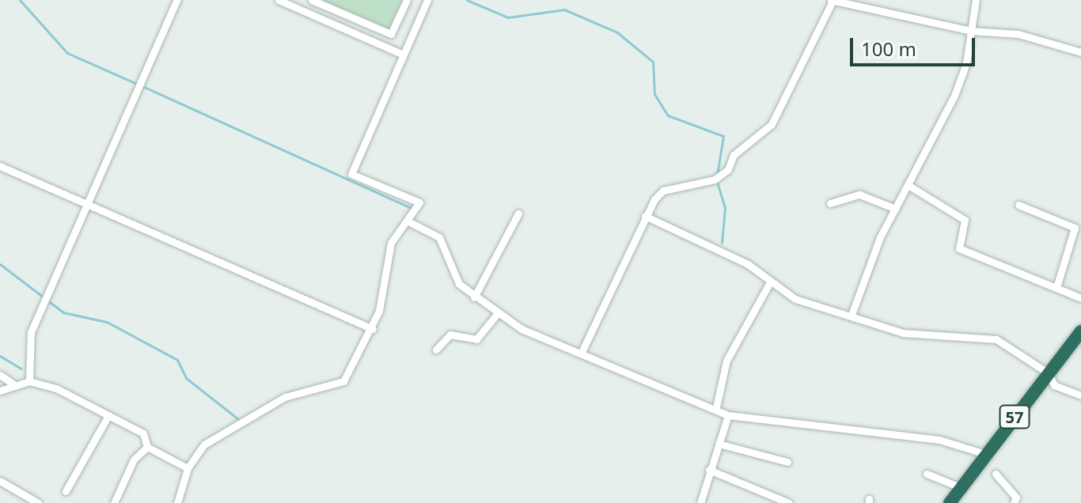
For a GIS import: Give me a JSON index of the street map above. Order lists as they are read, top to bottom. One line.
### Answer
{"streets":{"highway":["57"]},"scale_bar":"100 m"}
